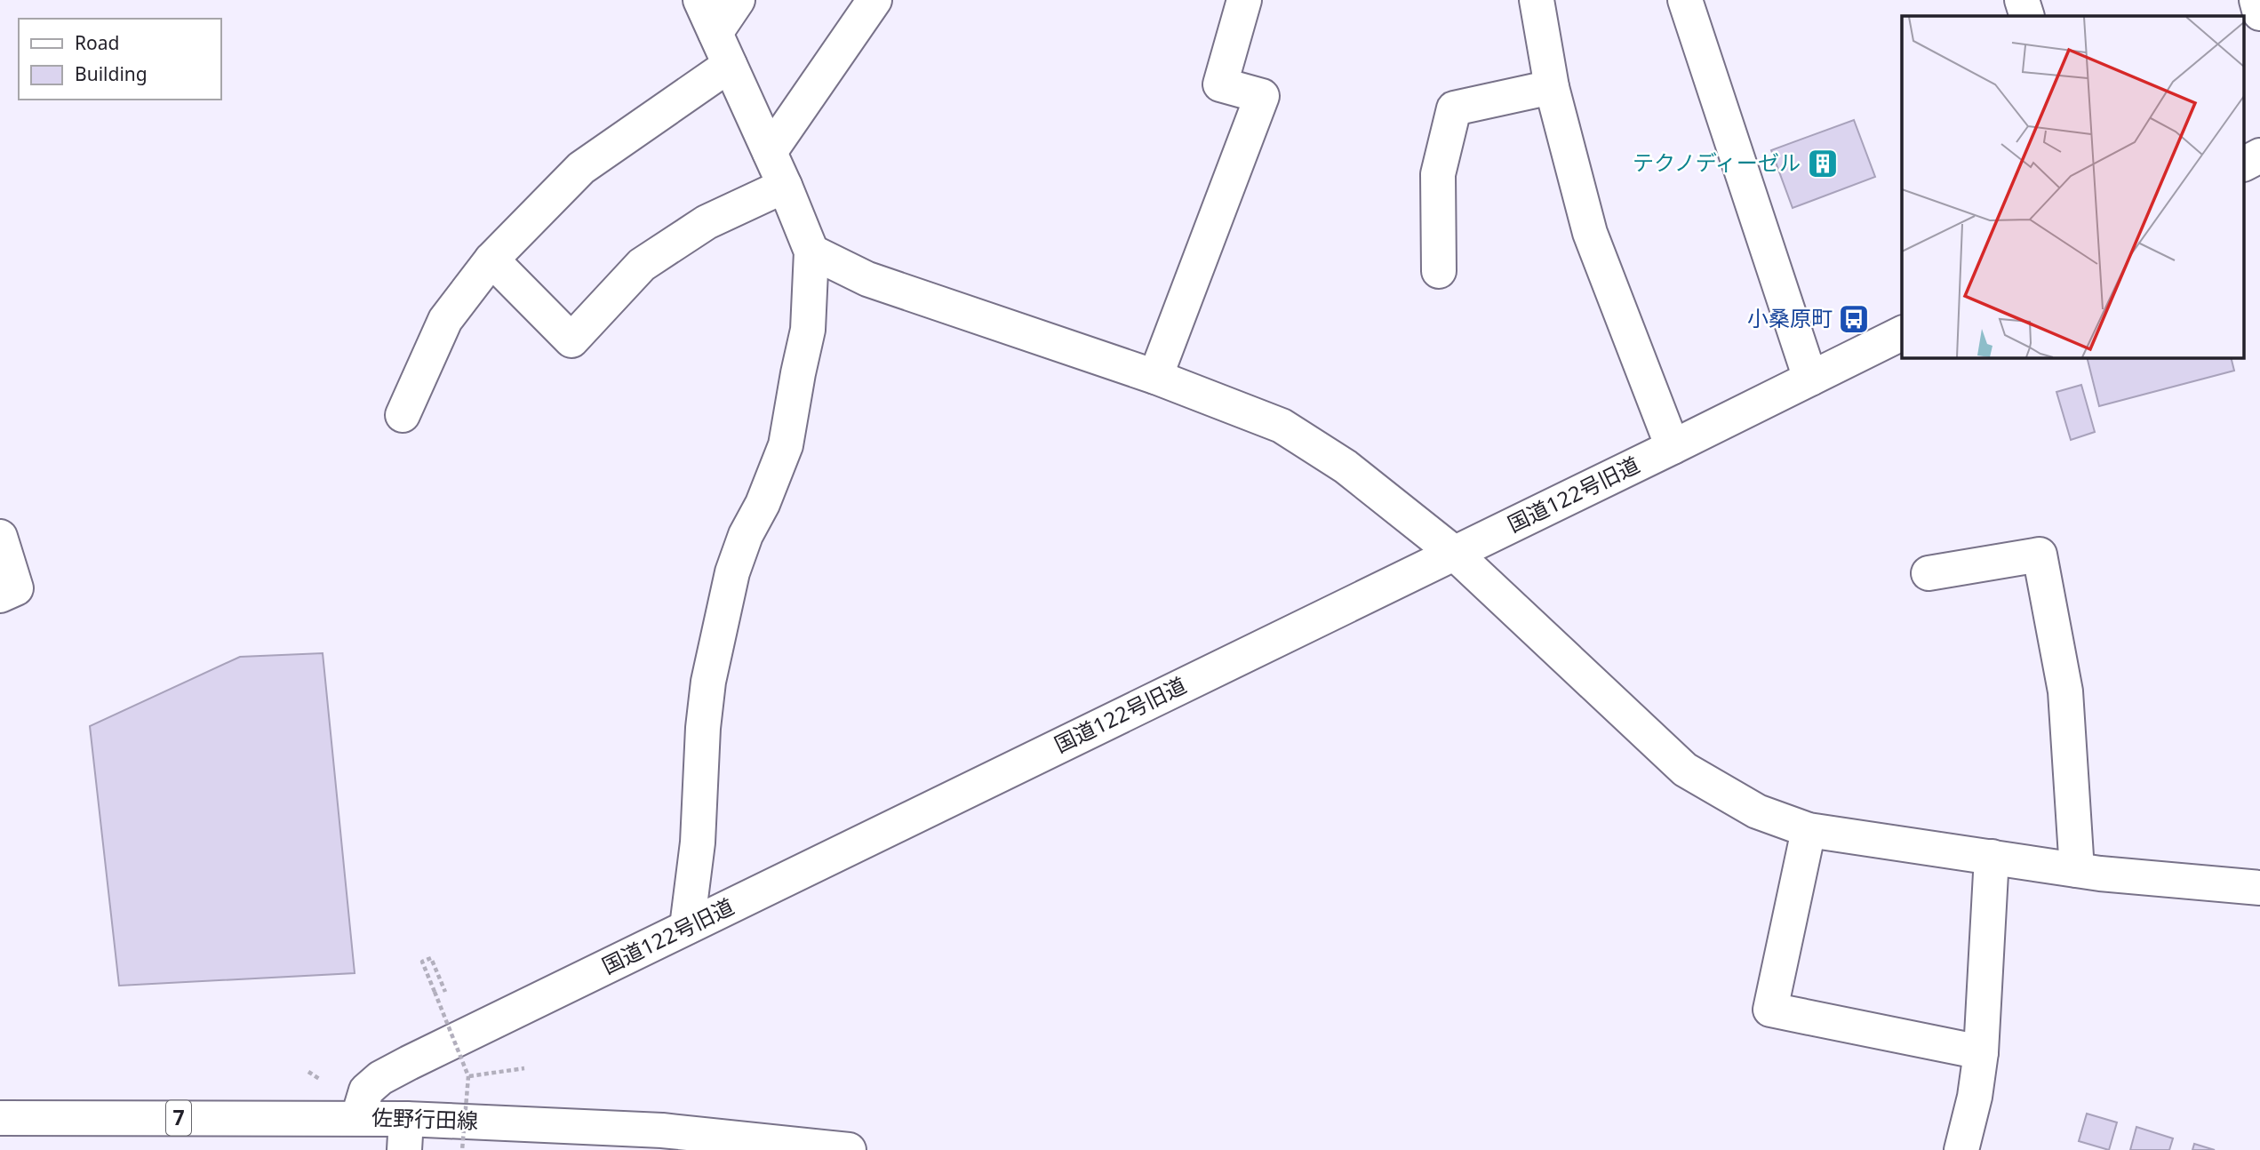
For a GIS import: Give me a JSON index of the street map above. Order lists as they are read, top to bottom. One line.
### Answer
{"streets":{"street":["国道122号旧道","7","佐野行田線"]},"crossings":[["国道122号旧道","佐野行田線"]],"places":{"building":["テクノディーゼル"],"bus stop":["小桑原町"]},"legend":["Road","Building"]}
